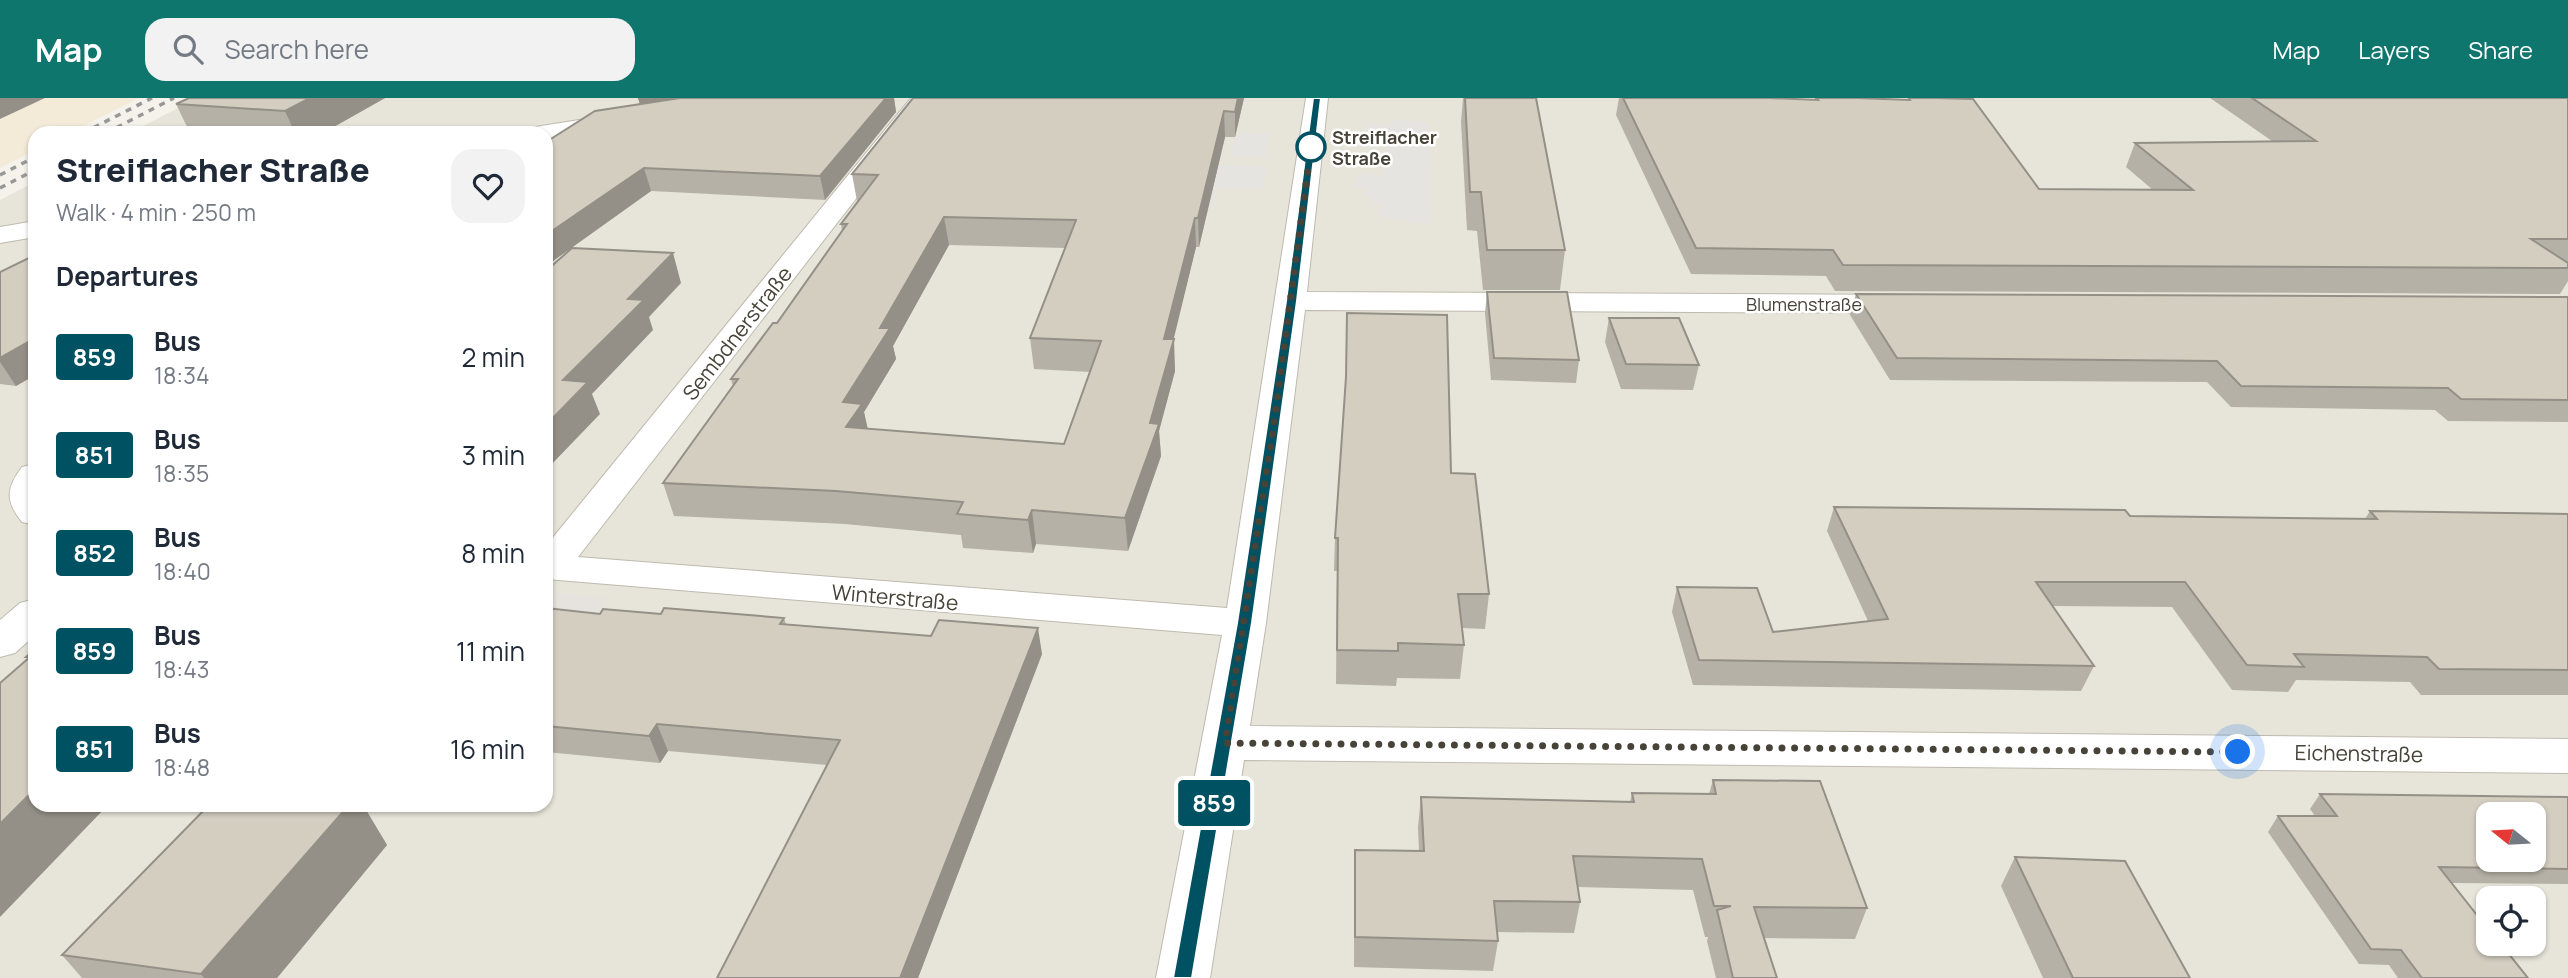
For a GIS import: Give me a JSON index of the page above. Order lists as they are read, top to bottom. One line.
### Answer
{"streets":{"street":["Blumenstraße","Sembdnerstraße","Winterstraße","Eichenstraße"]},"places":["Streiflacher Straße"],"lines":["bus line 859"],"north":"left","page":{"header":"Map","search":"Search here","nav":["Map","Layers","Share"],"on_map":"859","heading":[["Streiflacher Straße","Walk · 4 min · 250 m"],"Departures"],"list":[{"mark":"859","name":"Bus","note":"18:34","value":"2 min"},{"mark":"851","name":"Bus","note":"18:35","value":"3 min"},{"mark":"852","name":"Bus","note":"18:40","value":"8 min"},{"mark":"859","name":"Bus","note":"18:43","value":"11 min"},{"mark":"851","name":"Bus","note":"18:48","value":"16 min"}]}}
